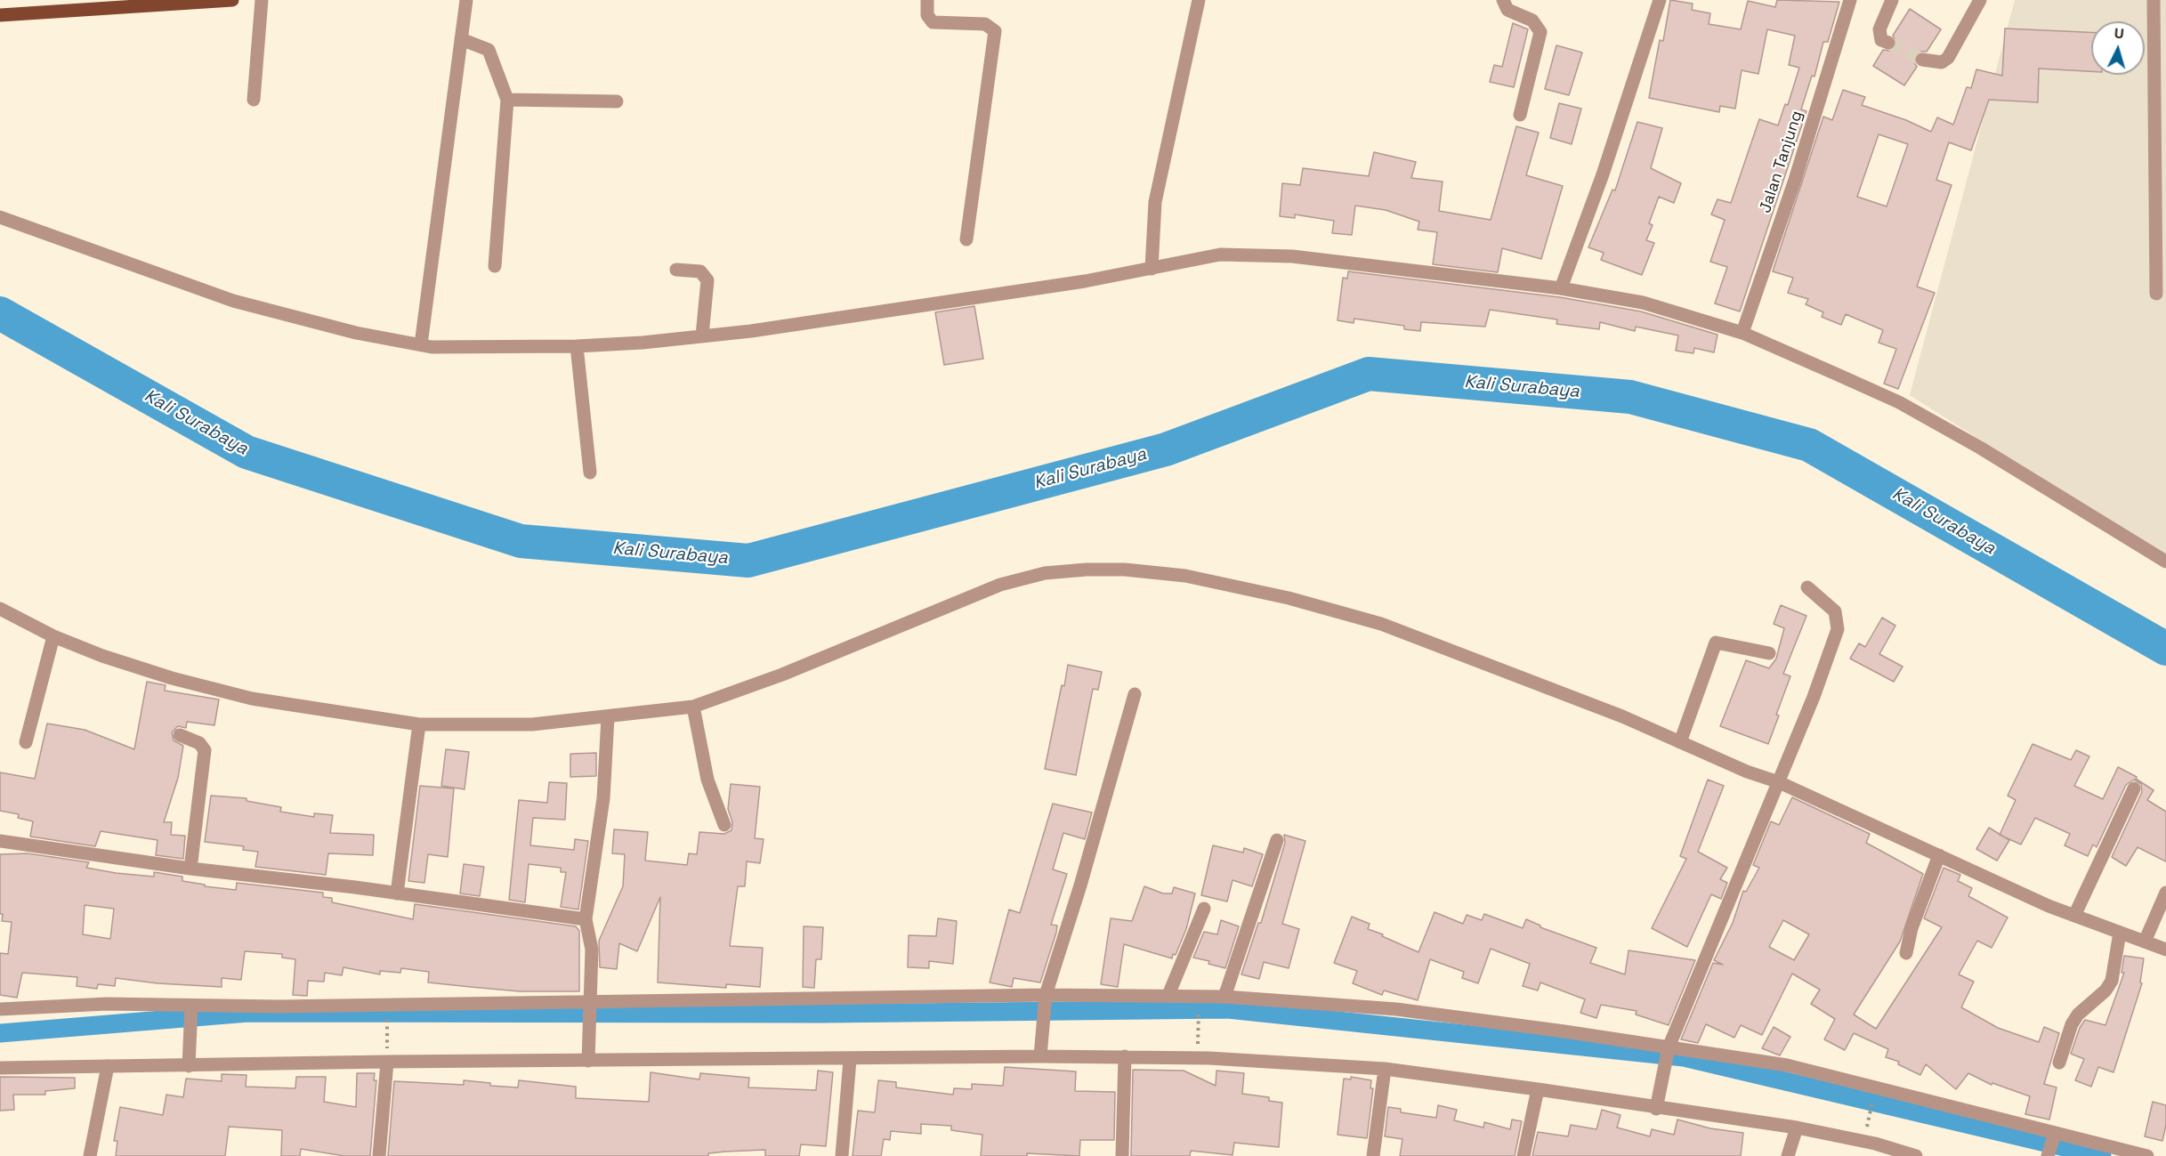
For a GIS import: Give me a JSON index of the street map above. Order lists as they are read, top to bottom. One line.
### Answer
{"streets":{"street":["Jalan Tanjung"]},"water":["Kali Surabaya"],"north":"top"}
